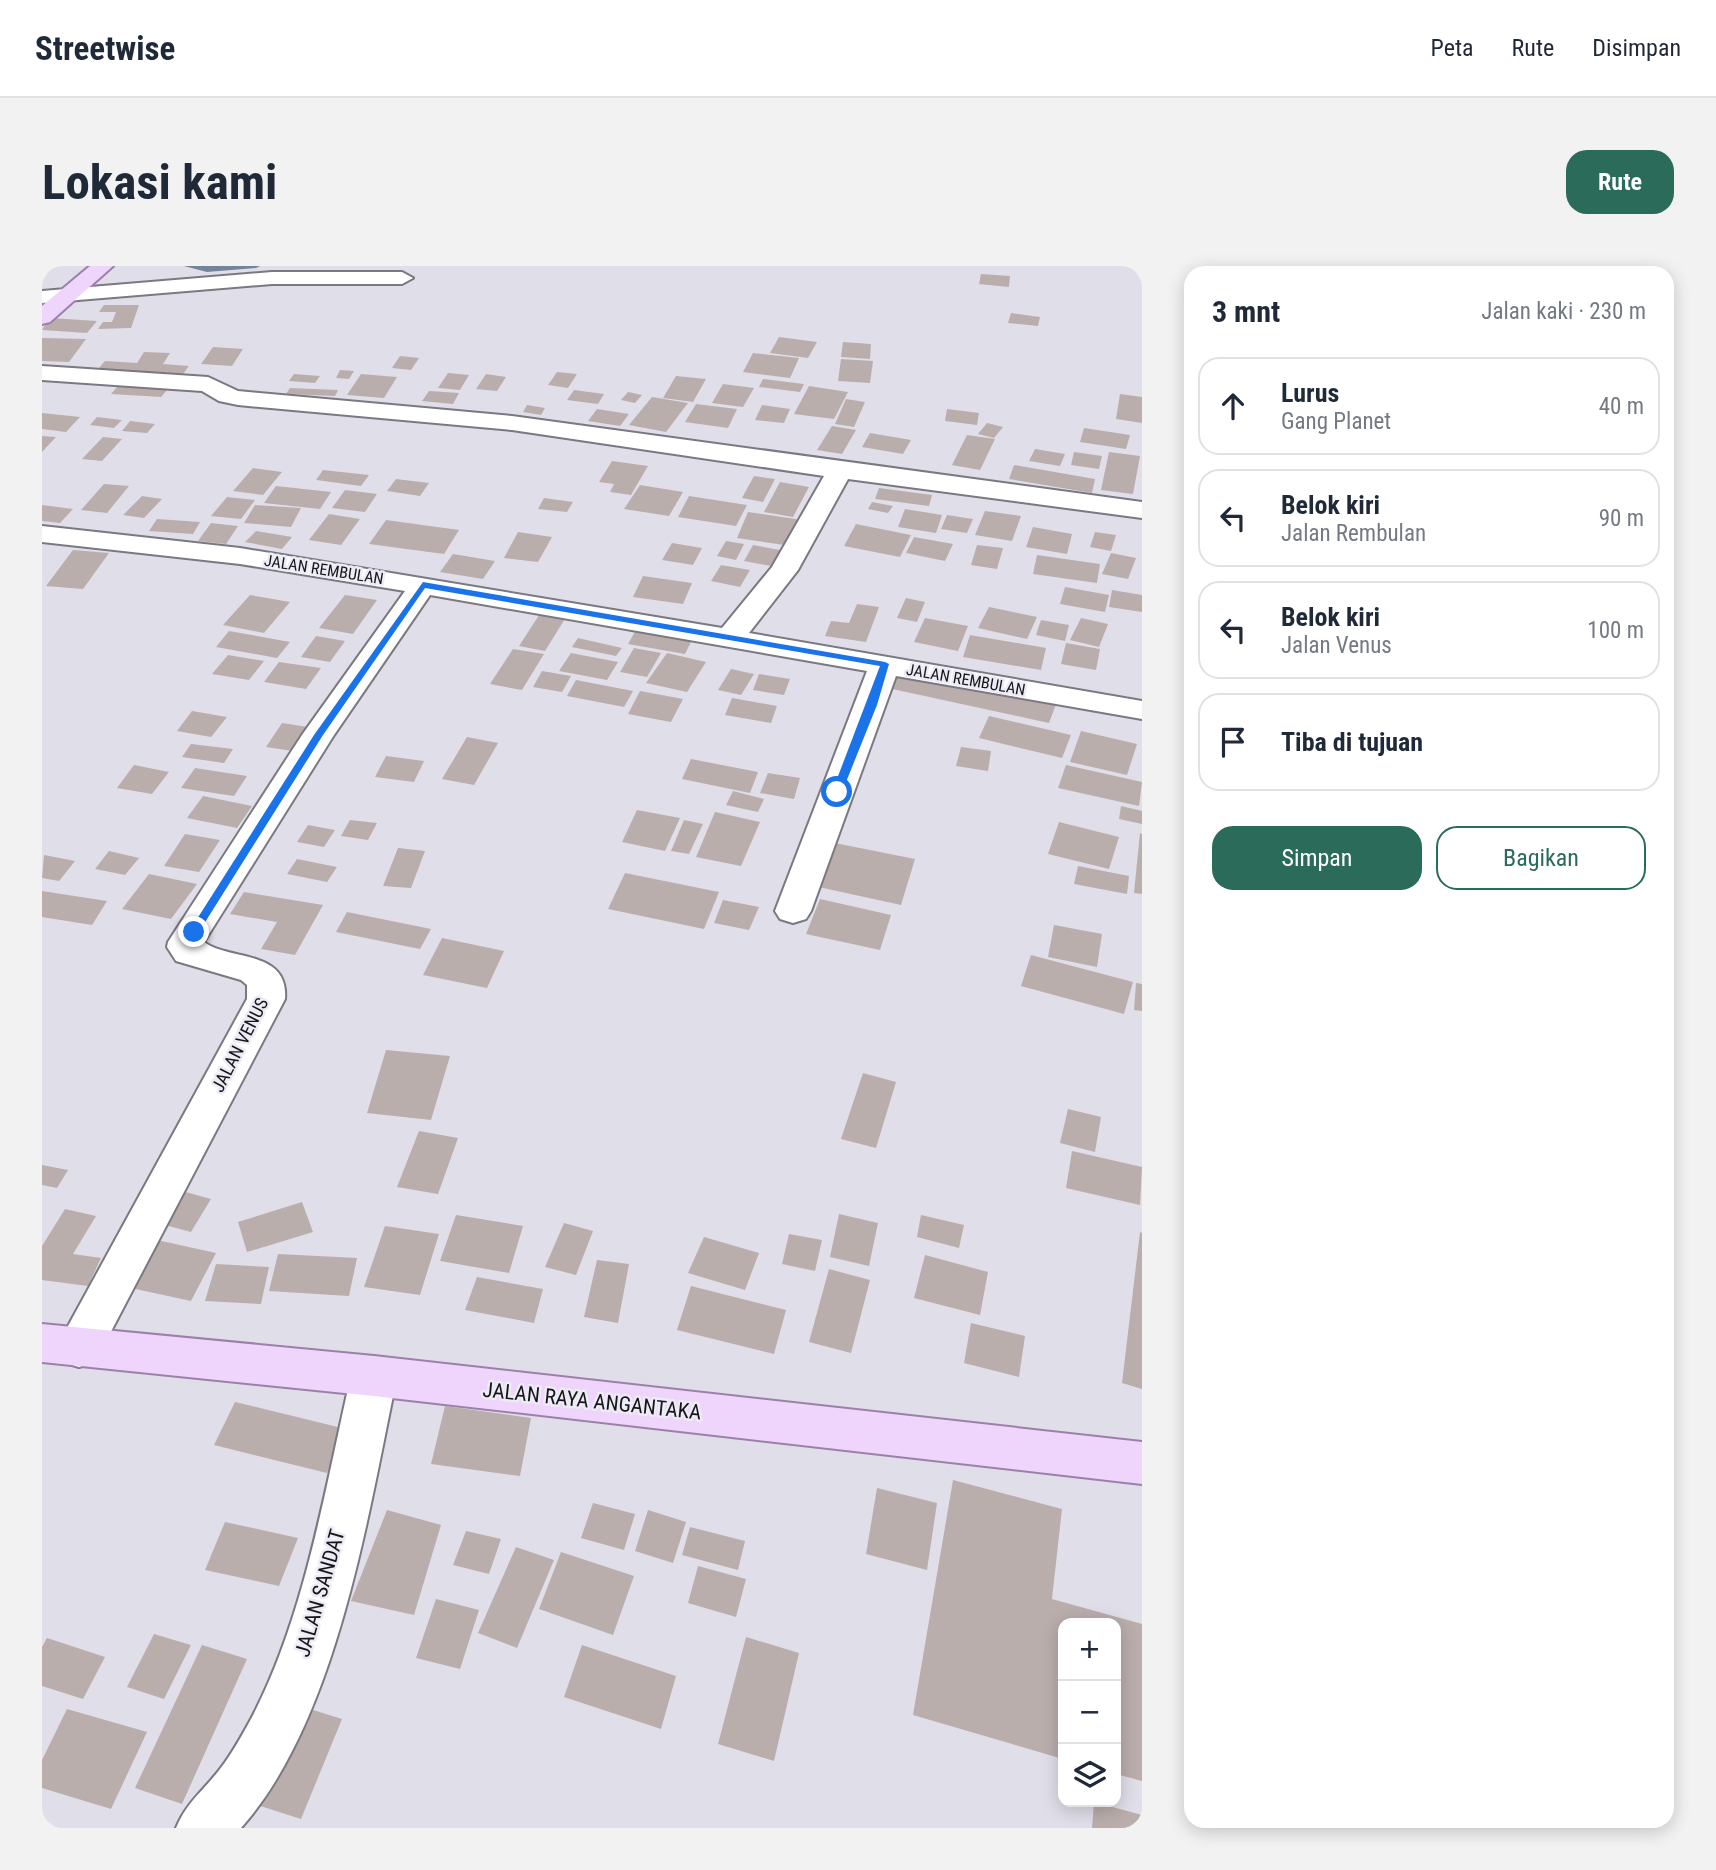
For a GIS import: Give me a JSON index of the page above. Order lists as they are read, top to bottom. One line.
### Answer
{"streets":{"main road":["JALAN RAYA ANGANTAKA"],"street":["JALAN REMBULAN","JALAN VENUS","JALAN SANDAT"]},"crossings":[["JALAN REMBULAN","JALAN VENUS"],["JALAN VENUS","JALAN RAYA ANGANTAKA"],["JALAN RAYA ANGANTAKA","JALAN SANDAT"]],"page":{"header":"Streetwise","nav":["Peta","Rute","Disimpan"],"buttons":["Rute",["Simpan","Bagikan"]],"title":"Lokasi kami","heading":["3 mnt","Jalan kaki · 230 m"],"list":[["Lurus","Gang Planet","40 m"],["Belok kiri","Jalan Rembulan","90 m"],["Belok kiri","Jalan Venus","100 m"],"Tiba di tujuan"],"map_buttons":["+","−"]}}
